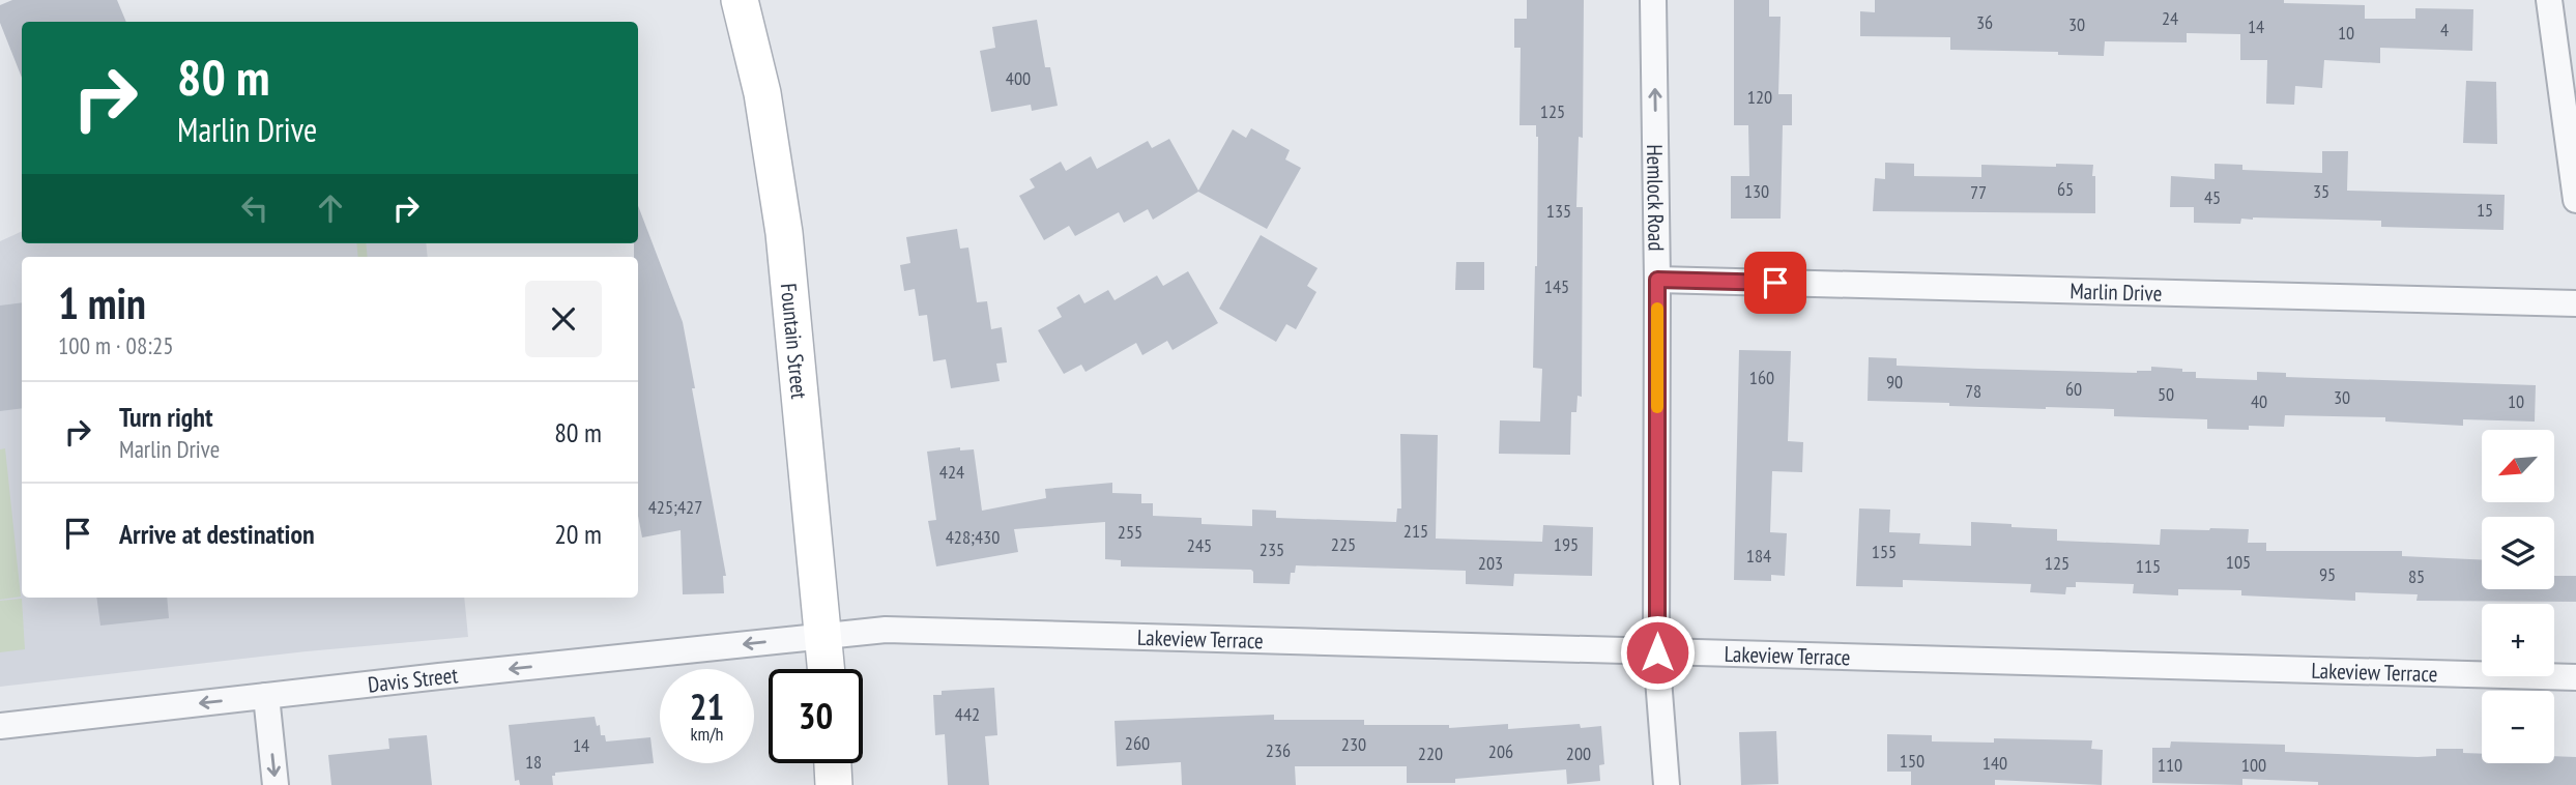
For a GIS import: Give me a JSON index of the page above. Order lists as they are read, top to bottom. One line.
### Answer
{"streets":{"main road":["Fountain Street"],"street":["Hemlock Road","Marlin Drive","Lakeview Terrace","Davis Street"]},"crossings":[["Hemlock Road","Marlin Drive"],["Hemlock Road","Lakeview Terrace"],["Fountain Street","Lakeview Terrace"],["Fountain Street","Davis Street"],["Lakeview Terrace","Davis Street"]],"one_way":["Hemlock Road","Davis Street"],"house_numbers":["24","36","30","14","4","10","400","120","125","65","130","35","77","45","15","135","145","160","90","60","78","50","30","40","10","424","425;427","215","255","428;430","225","195","245","235","155","184","105","203","125","115","95","85","442","260","230","14","236","206","220","200","150","18","140","110","100"],"north":"bottom left","page":{"turn":["80 m","Marlin Drive"],"heading":["1 min","100 m · 08:25"],"list":[{"name":"Turn right","note":"Marlin Drive","value":"80 m"},{"name":"Arrive at destination","value":"20 m"}],"map_buttons":["+","−"],"speed":"21 km/h","limit":"30"}}
